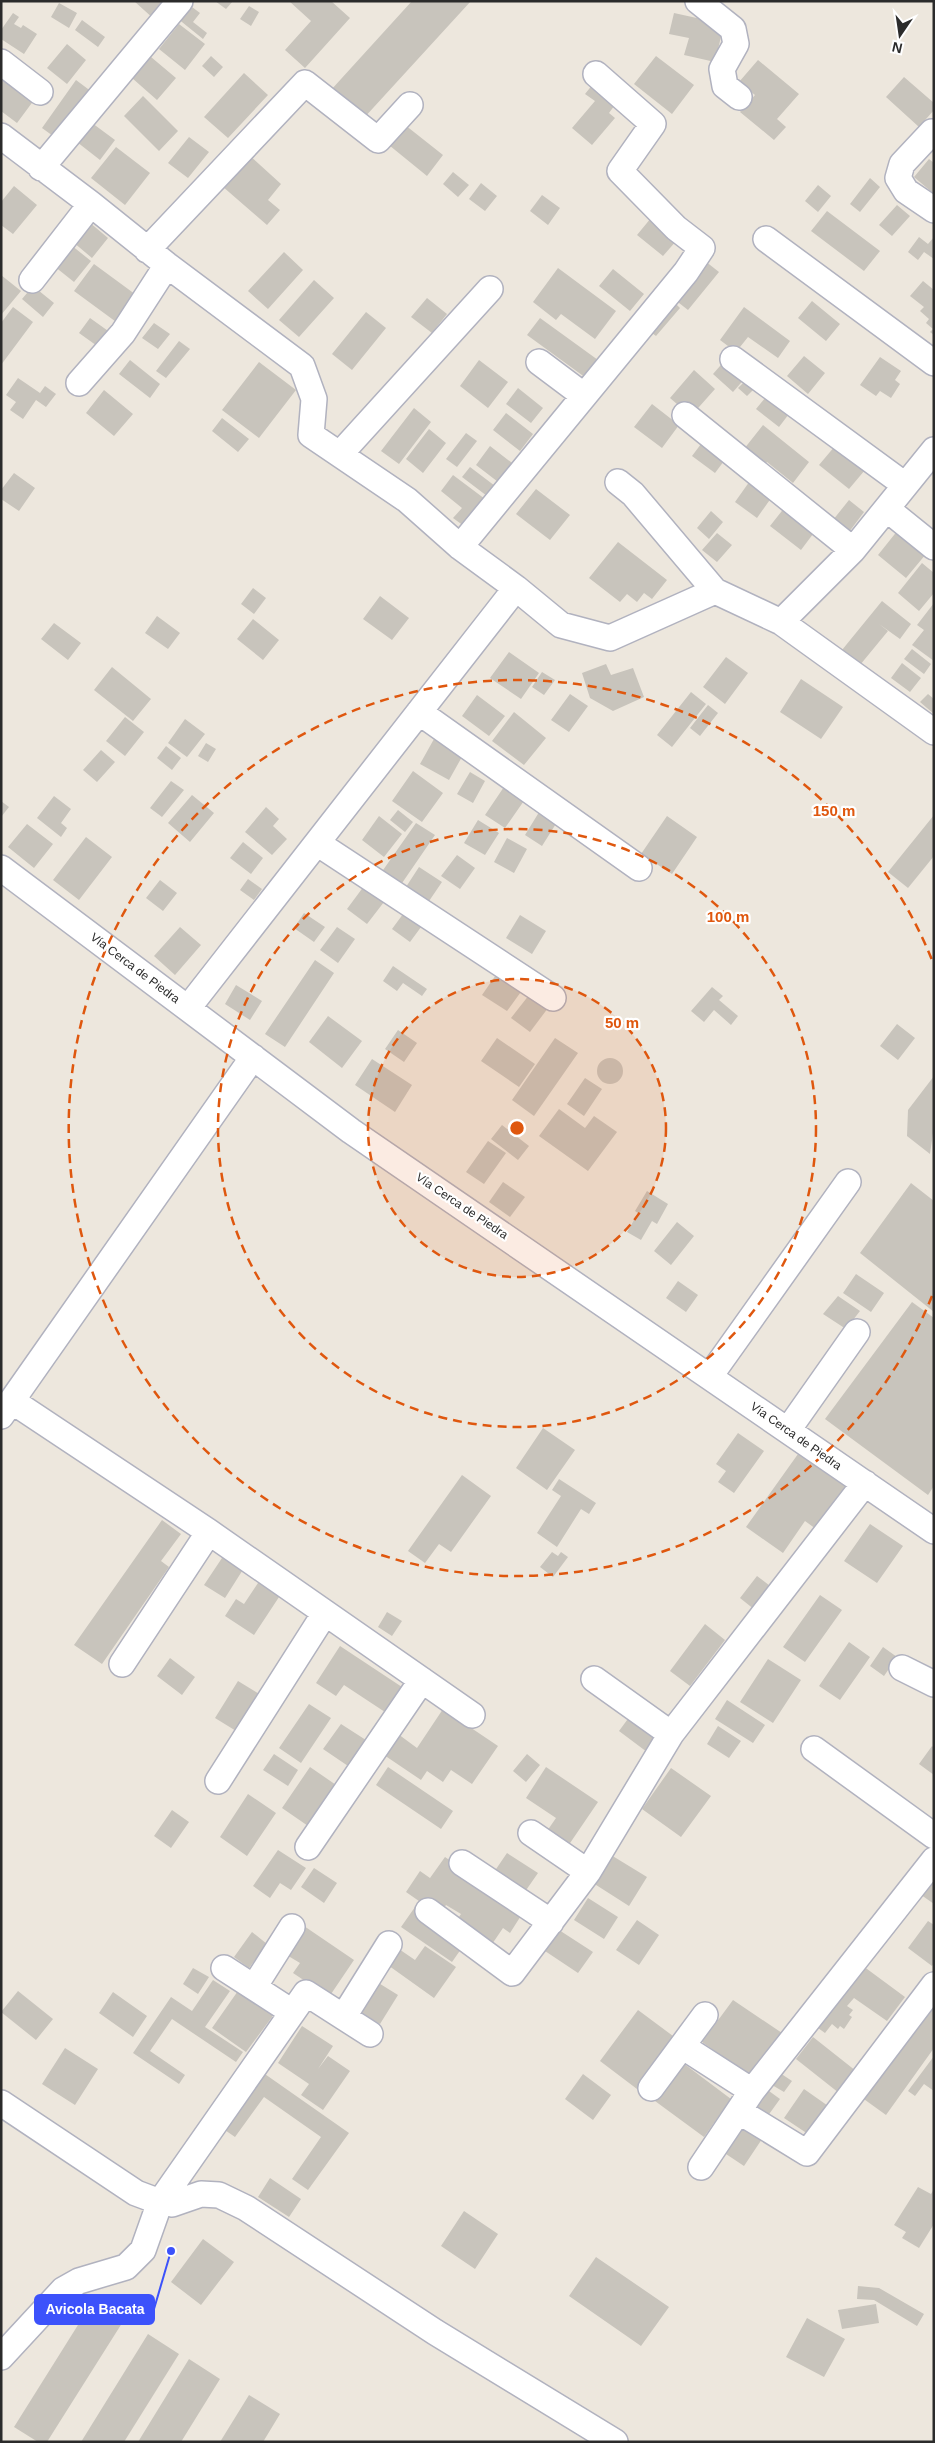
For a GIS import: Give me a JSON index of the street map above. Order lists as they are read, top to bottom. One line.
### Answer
{"streets":{"street":["Vía Cerca de Piedra"]},"places":["Avicola Bacata"],"north":"bottom","rings":["150 m","100 m","50 m"]}
